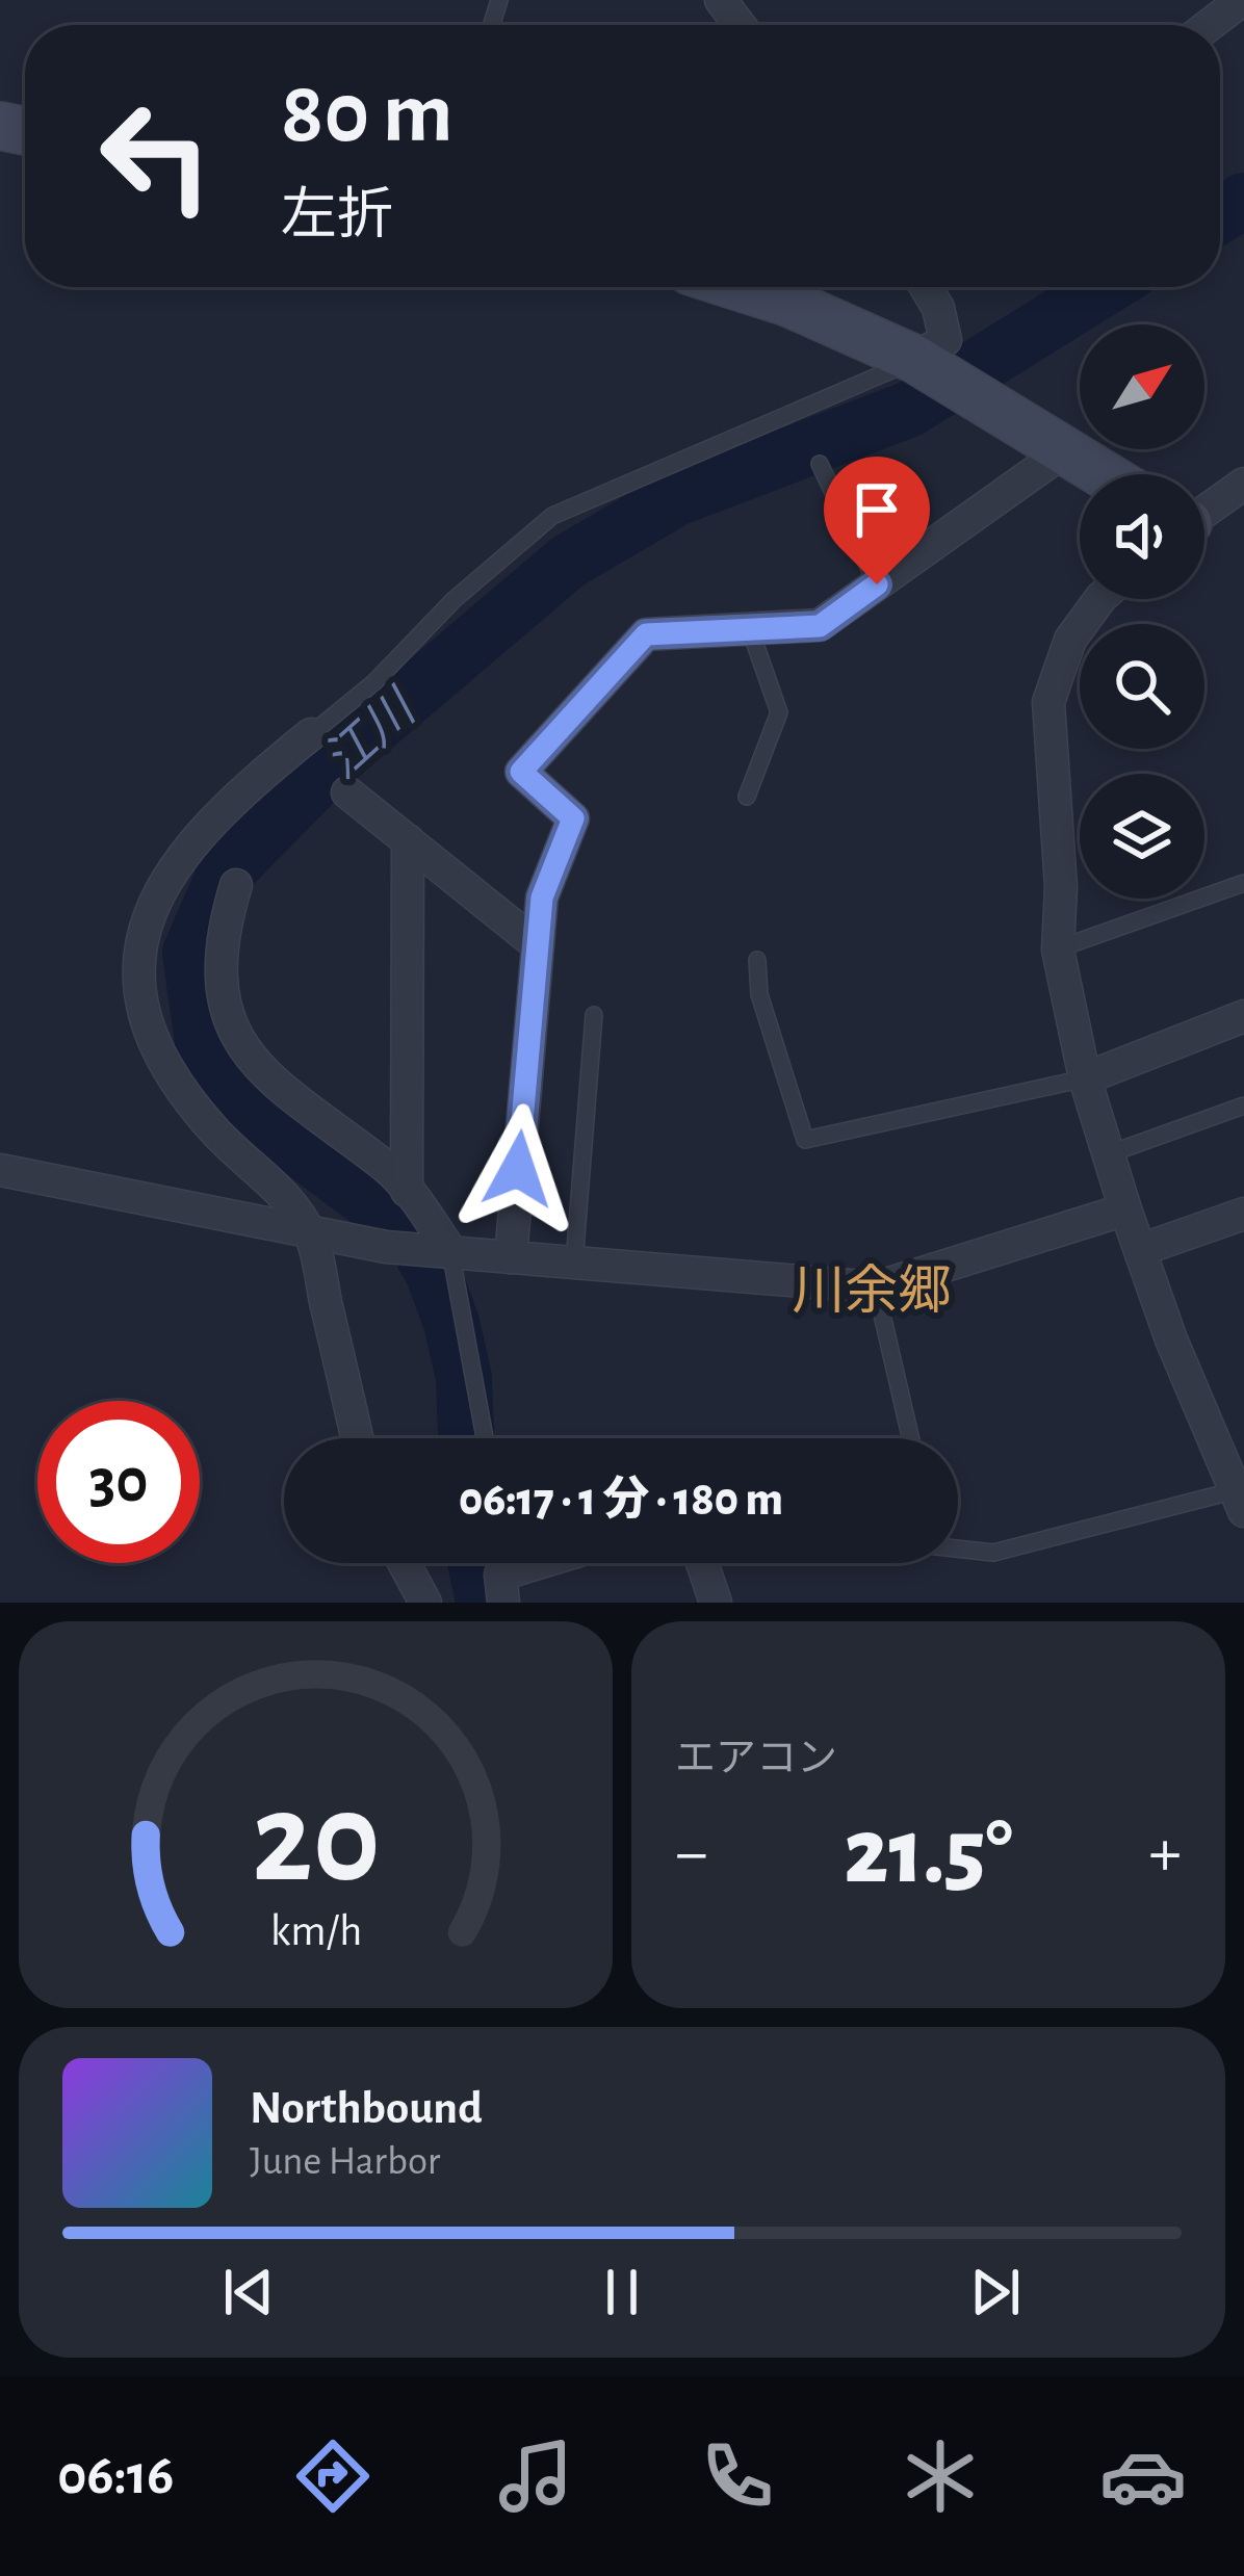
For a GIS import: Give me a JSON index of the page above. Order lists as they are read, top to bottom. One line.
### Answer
{"districts":["川余郷"],"water":["江川"],"north":"top right","page":{"turn":["80 m","左折"],"limit":"30","trip":"06:17 · 1 分 · 180 m","tile":"エアコン","heat":["−","21.5°","+"],"song":["Northbound","June Harbor"],"tabs":"06:16","gauge":["20","km/h"]}}
